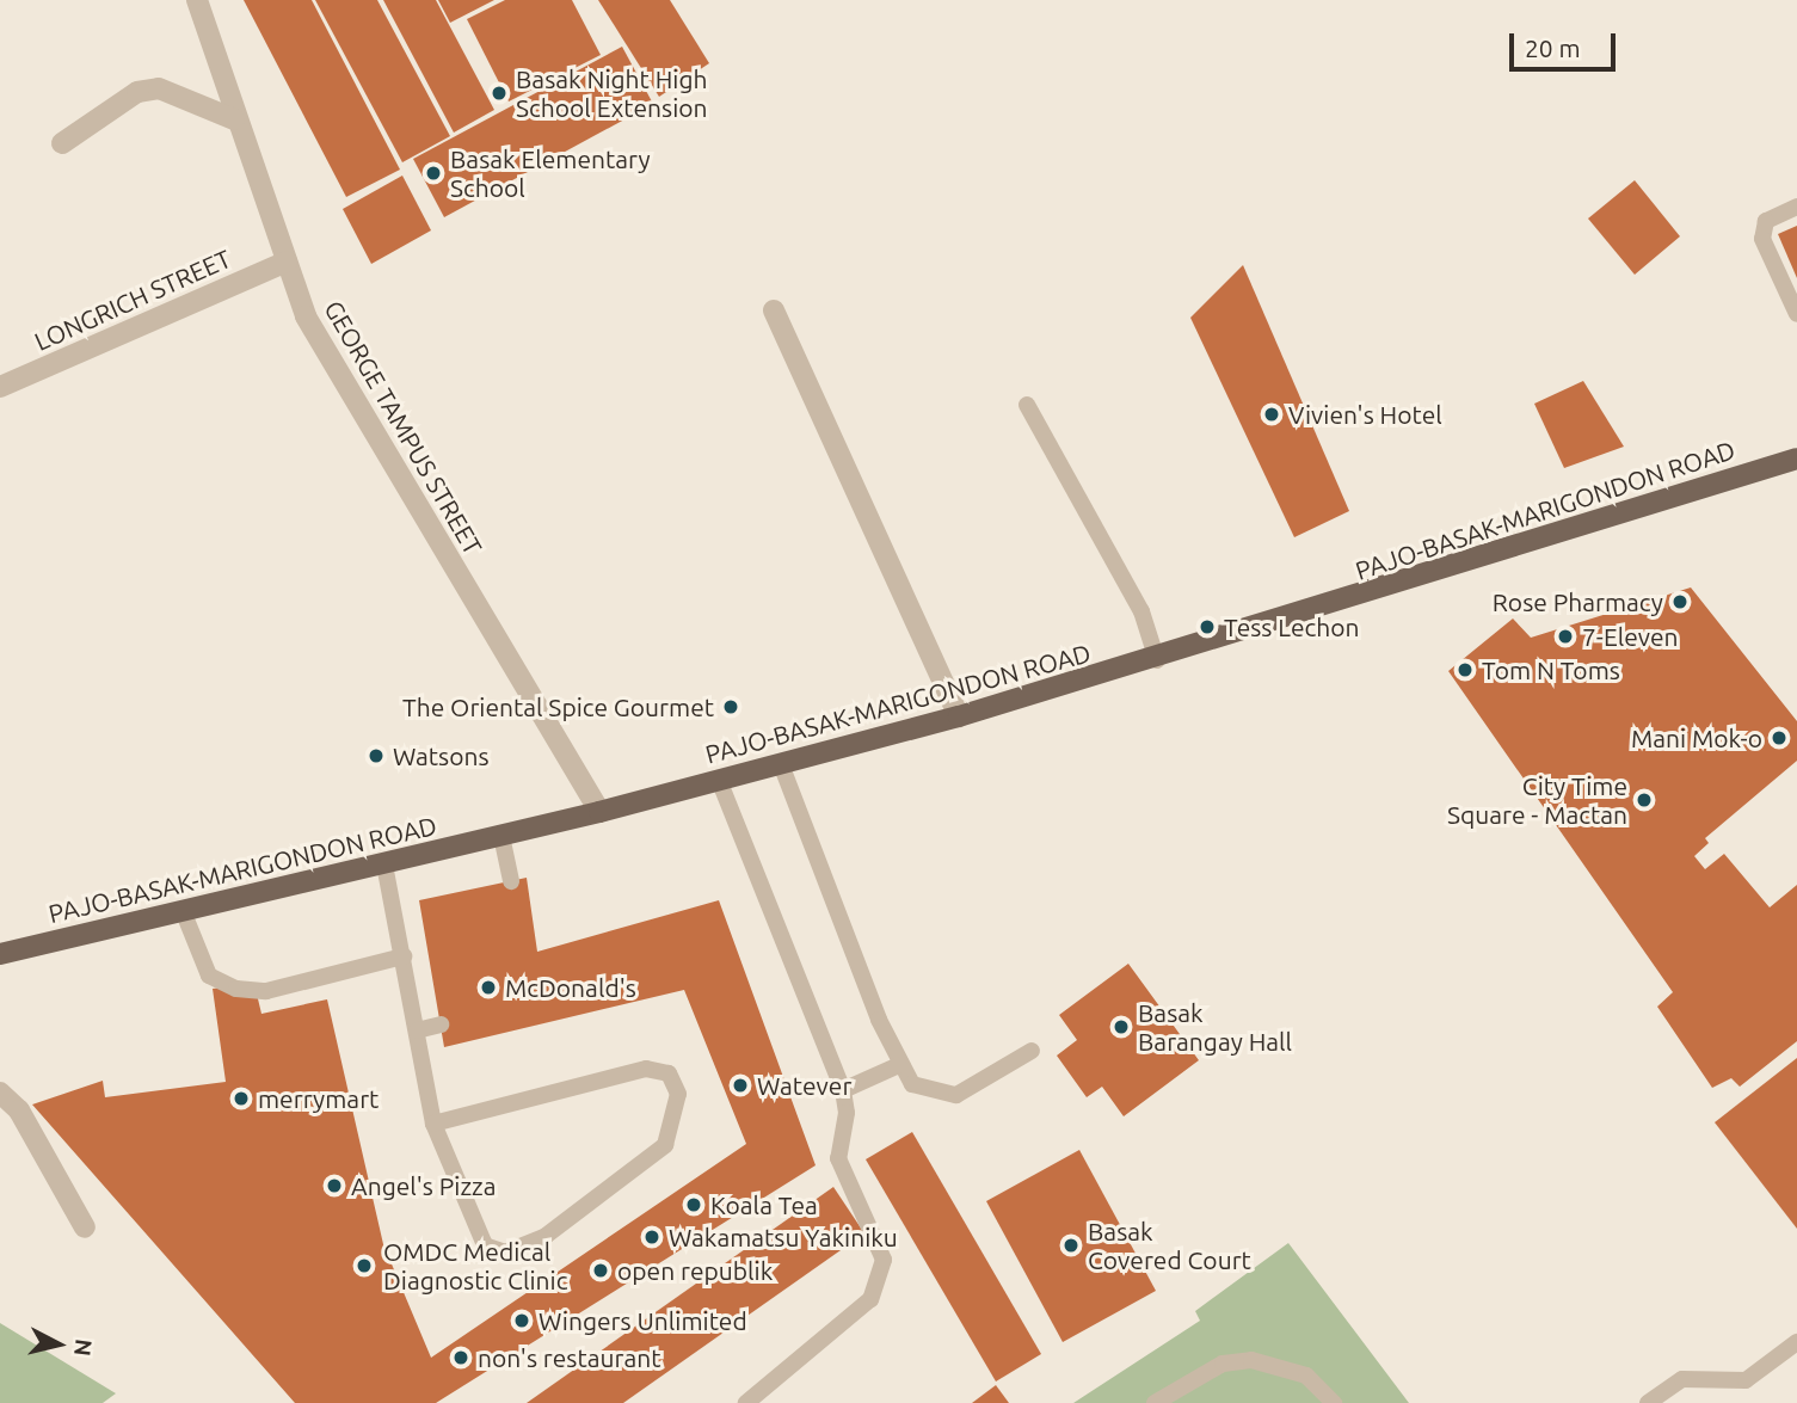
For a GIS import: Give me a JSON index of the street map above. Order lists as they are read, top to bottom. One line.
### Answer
{"streets":{"main road":["PAJO-BASAK-MARIGONDON ROAD"],"street":["LONGRICH STREET","GEORGE TAMPUS STREET"]},"crossings":[["LONGRICH STREET","GEORGE TAMPUS STREET"],["GEORGE TAMPUS STREET","PAJO-BASAK-MARIGONDON ROAD"]],"places":["Basak Night High School Extension","Basak Elementary School","Vivien's Hotel","Rose Pharmacy","Tess Lechon","7-Eleven","Tom N Toms","The Oriental Spice Gourmet","Mani Mok-o","Watsons","City Time Square - Mactan","McDonald's","Basak Barangay Hall","Watever","merrymart","Angel's Pizza","Koala Tea","Wakamatsu Yakiniku","Basak Covered Court","OMDC Medical Diagnostic Clinic","open republik","Wingers Unlimited","non's restaurant"],"scale_bar":"20 m","north":"right"}
